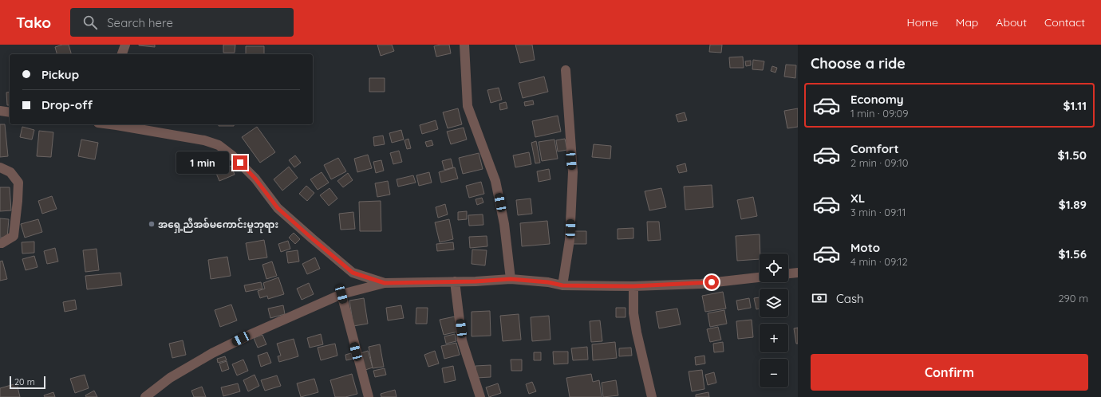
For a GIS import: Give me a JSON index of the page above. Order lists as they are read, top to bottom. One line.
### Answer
{"places":["အရှေ့ညီအစ်မကောင်းမှုဘုရား"],"scale_bar":"20 m","page":{"header":"Tako","search":"Search here","nav":["Home","Map","About","Contact"],"heading":"Choose a ride","banner":["Pickup","Drop-off"],"list":[{"name":"Economy","note":"1 min · 09:09","value":"$1.11"},{"name":"Comfort","note":"2 min · 09:10","value":"$1.50"},{"name":"XL","note":"3 min · 09:11","value":"$1.89"},{"name":"Moto","note":"4 min · 09:12","value":"$1.56"}],"bubble":"1 min","map_buttons":["+","−"],"pay":["Cash","290 m"],"buttons":"Confirm","scale":"20 m"}}
